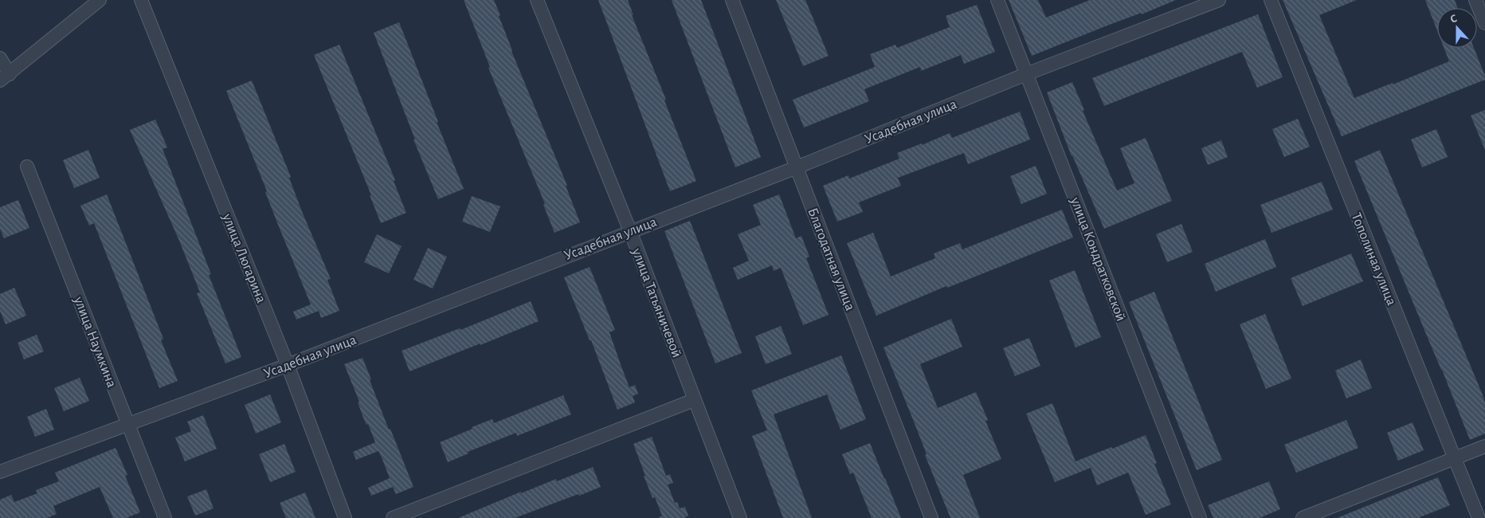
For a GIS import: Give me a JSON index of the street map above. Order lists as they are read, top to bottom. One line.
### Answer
{"streets":{"street":["Усадебная улица","улица Люгарина","Благодатная улица","улица Кондратковской","Тополиная улица","улица Татьяничевой","улица Наумкина"]},"crossings":[["Усадебная улица","улица Люгарина"],["Усадебная улица","Благодатная улица"],["Усадебная улица","улица Кондратковской"],["Усадебная улица","улица Татьяничевой"],["Усадебная улица","улица Наумкина"]],"north":"top"}
